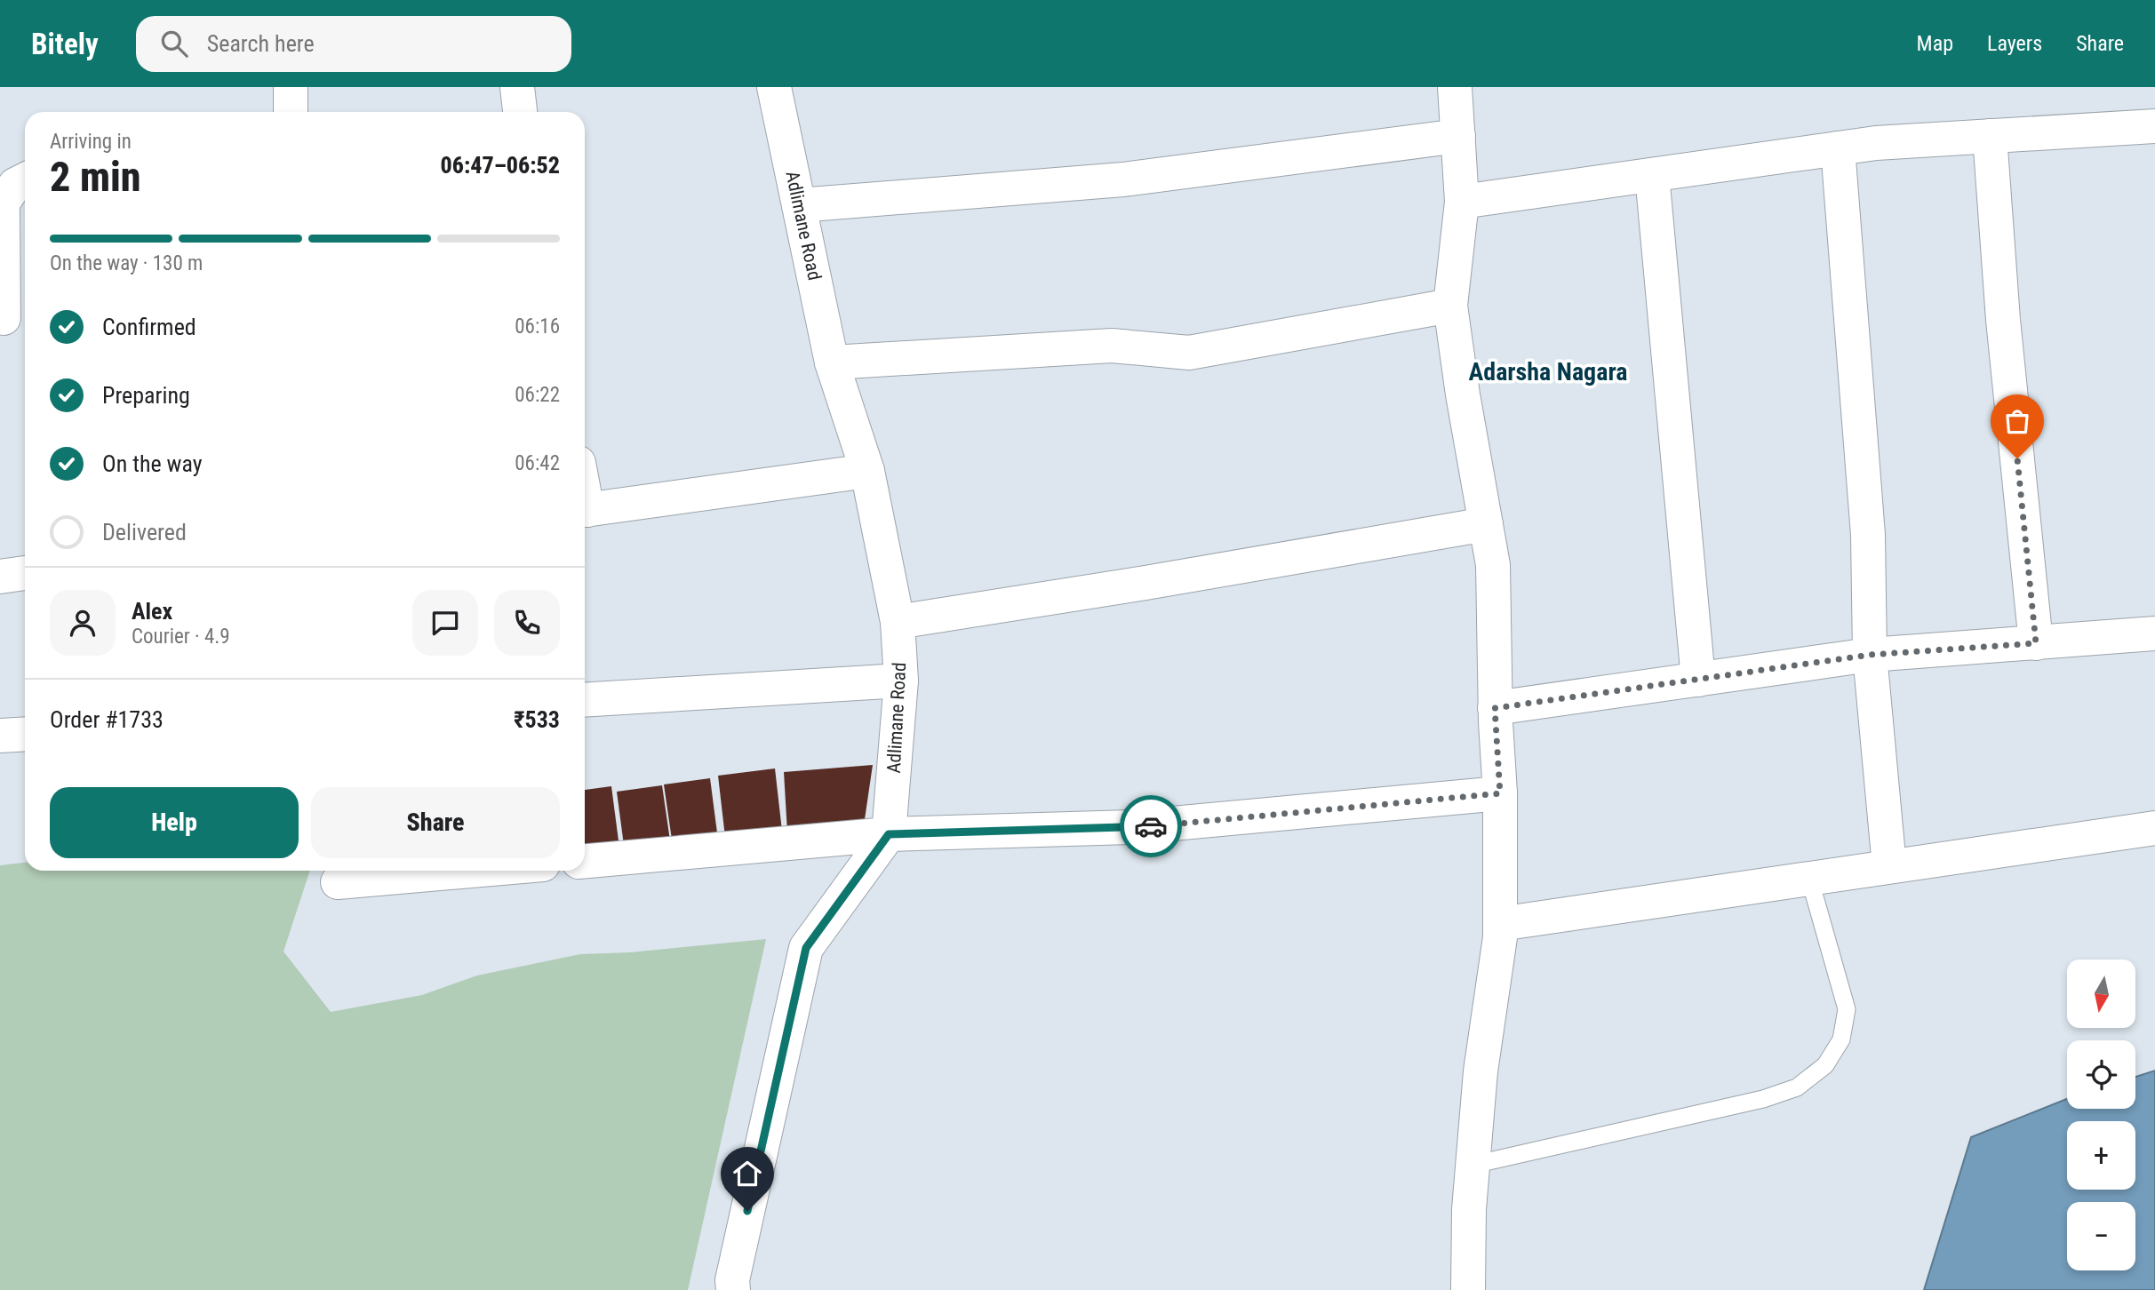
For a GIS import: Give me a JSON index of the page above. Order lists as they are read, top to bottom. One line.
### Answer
{"streets":{"street":["Adlimane Road"]},"districts":["Adarsha Nagara"],"north":"bottom","page":{"header":"Bitely","search":"Search here","nav":["Map","Layers","Share"],"heading":["2 min","Arriving in","06:47–06:52"],"panel":["Alex","Courier · 4.9","Order #1733","₹533"],"bar":"On the way · 130 m","list":[["Confirmed","06:16"],["Preparing","06:22"],["On the way","06:42"],"Delivered"],"buttons":["Help","Share"],"map_buttons":["+","−"]}}
